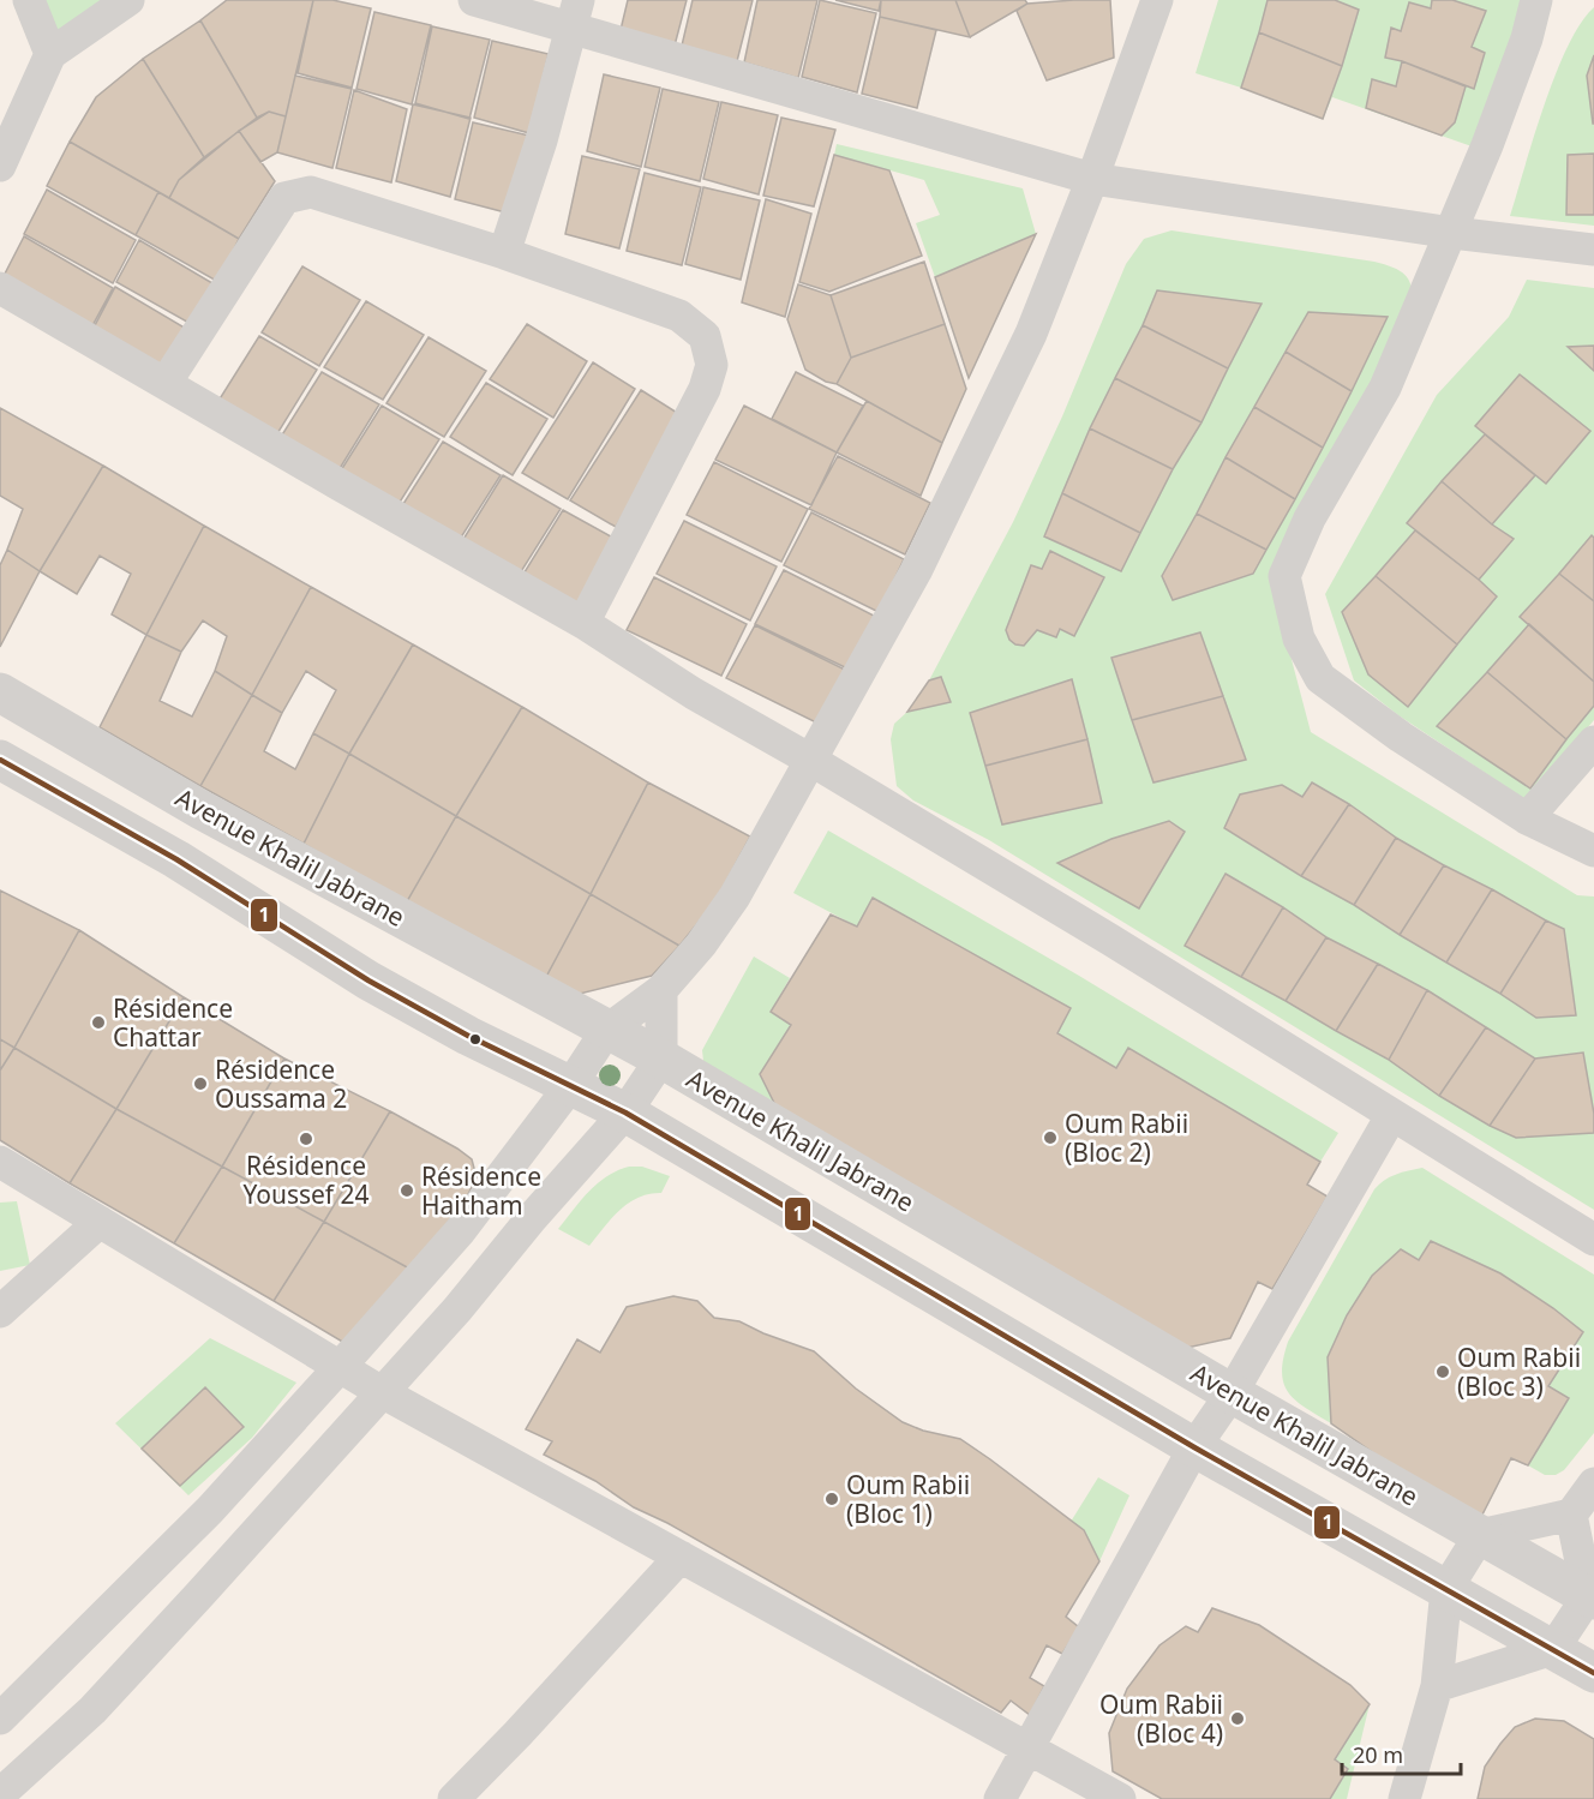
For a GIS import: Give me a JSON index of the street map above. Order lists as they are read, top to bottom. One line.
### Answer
{"streets":{"main road":["Avenue Khalil Jabrane"]},"places":["Résidence Chattar","Résidence Oussama 2","Oum Rabii (Bloc 2)","Résidence Youssef 24","Résidence Haitham","Oum Rabii (Bloc 3)","Oum Rabii (Bloc 1)","Oum Rabii (Bloc 4)"],"lines":["transit line 1"],"scale_bar":"20 m"}
